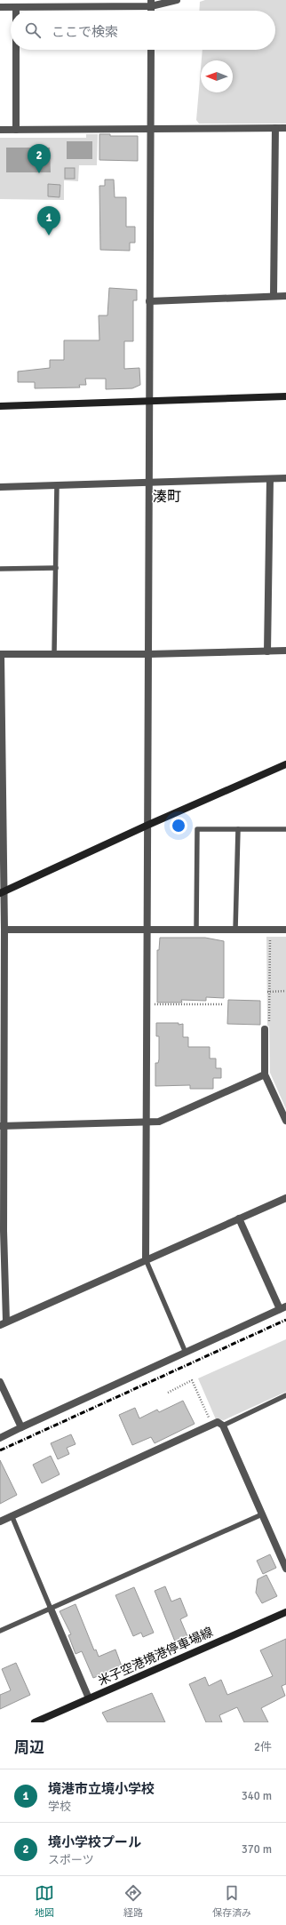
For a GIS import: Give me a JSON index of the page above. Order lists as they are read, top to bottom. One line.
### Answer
{"streets":{"street":["米子空港境港停車場線"]},"districts":["湊町"],"north":"left","page":{"search":"ここで検索","pins":["2","1"],"heading":["周辺","2件"],"list":[{"mark":"1","name":"境港市立境小学校","note":"学校","value":"340 m"},{"mark":"2","name":"境小学校プール","note":"スポーツ","value":"370 m"}],"nav":["地図","経路","保存済み"]}}
